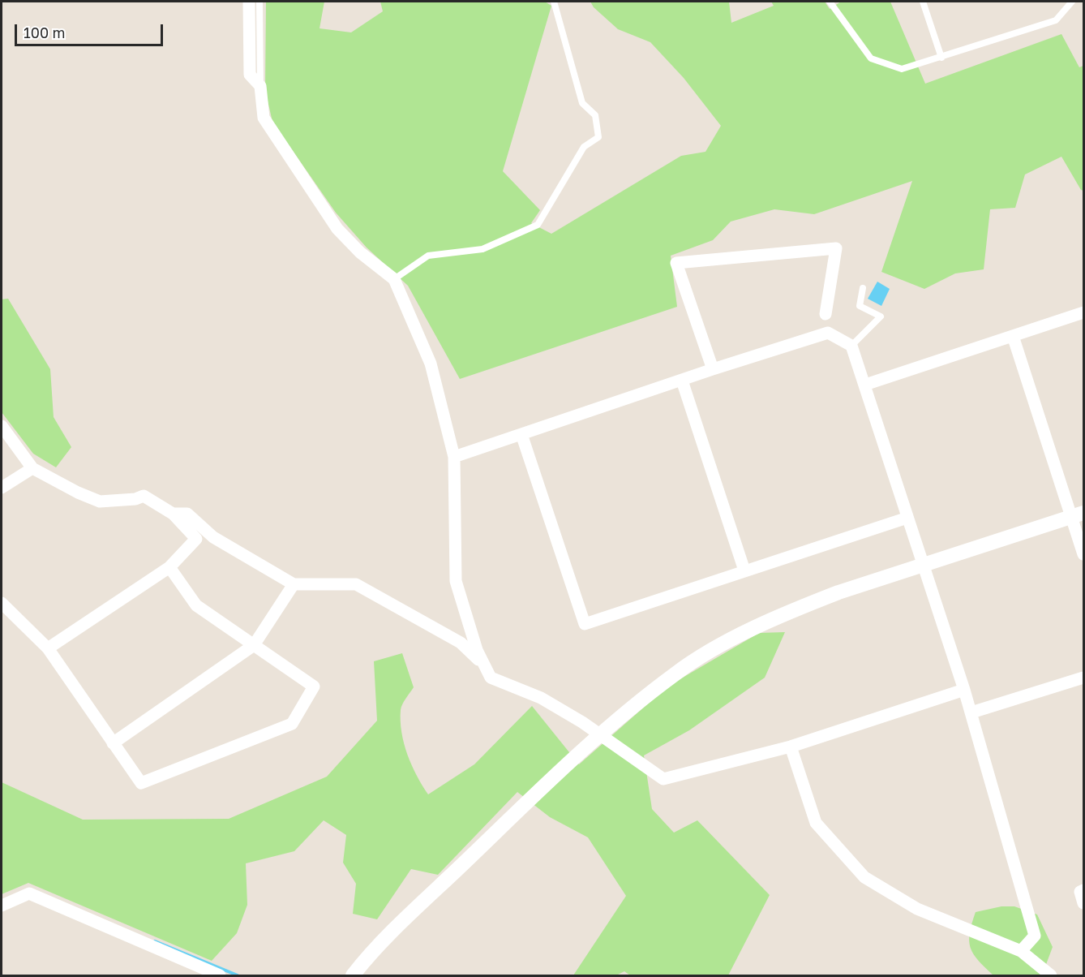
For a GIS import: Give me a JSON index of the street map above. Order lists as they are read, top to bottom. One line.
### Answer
{"scale_bar":"100 m"}
